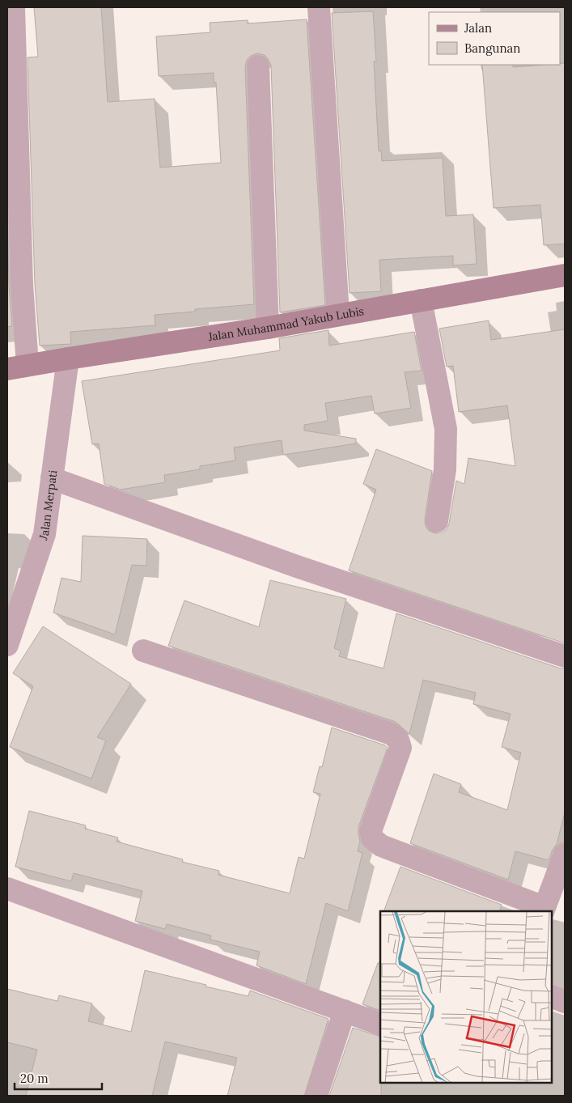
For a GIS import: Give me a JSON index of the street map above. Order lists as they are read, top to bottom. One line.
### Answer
{"streets":{"main road":["Jalan Muhammad Yakub Lubis"],"street":["Jalan Merpati"]},"crossings":[["Jalan Muhammad Yakub Lubis","Jalan Merpati"]],"legend":["Jalan","Bangunan"],"scale_bar":"20 m"}
